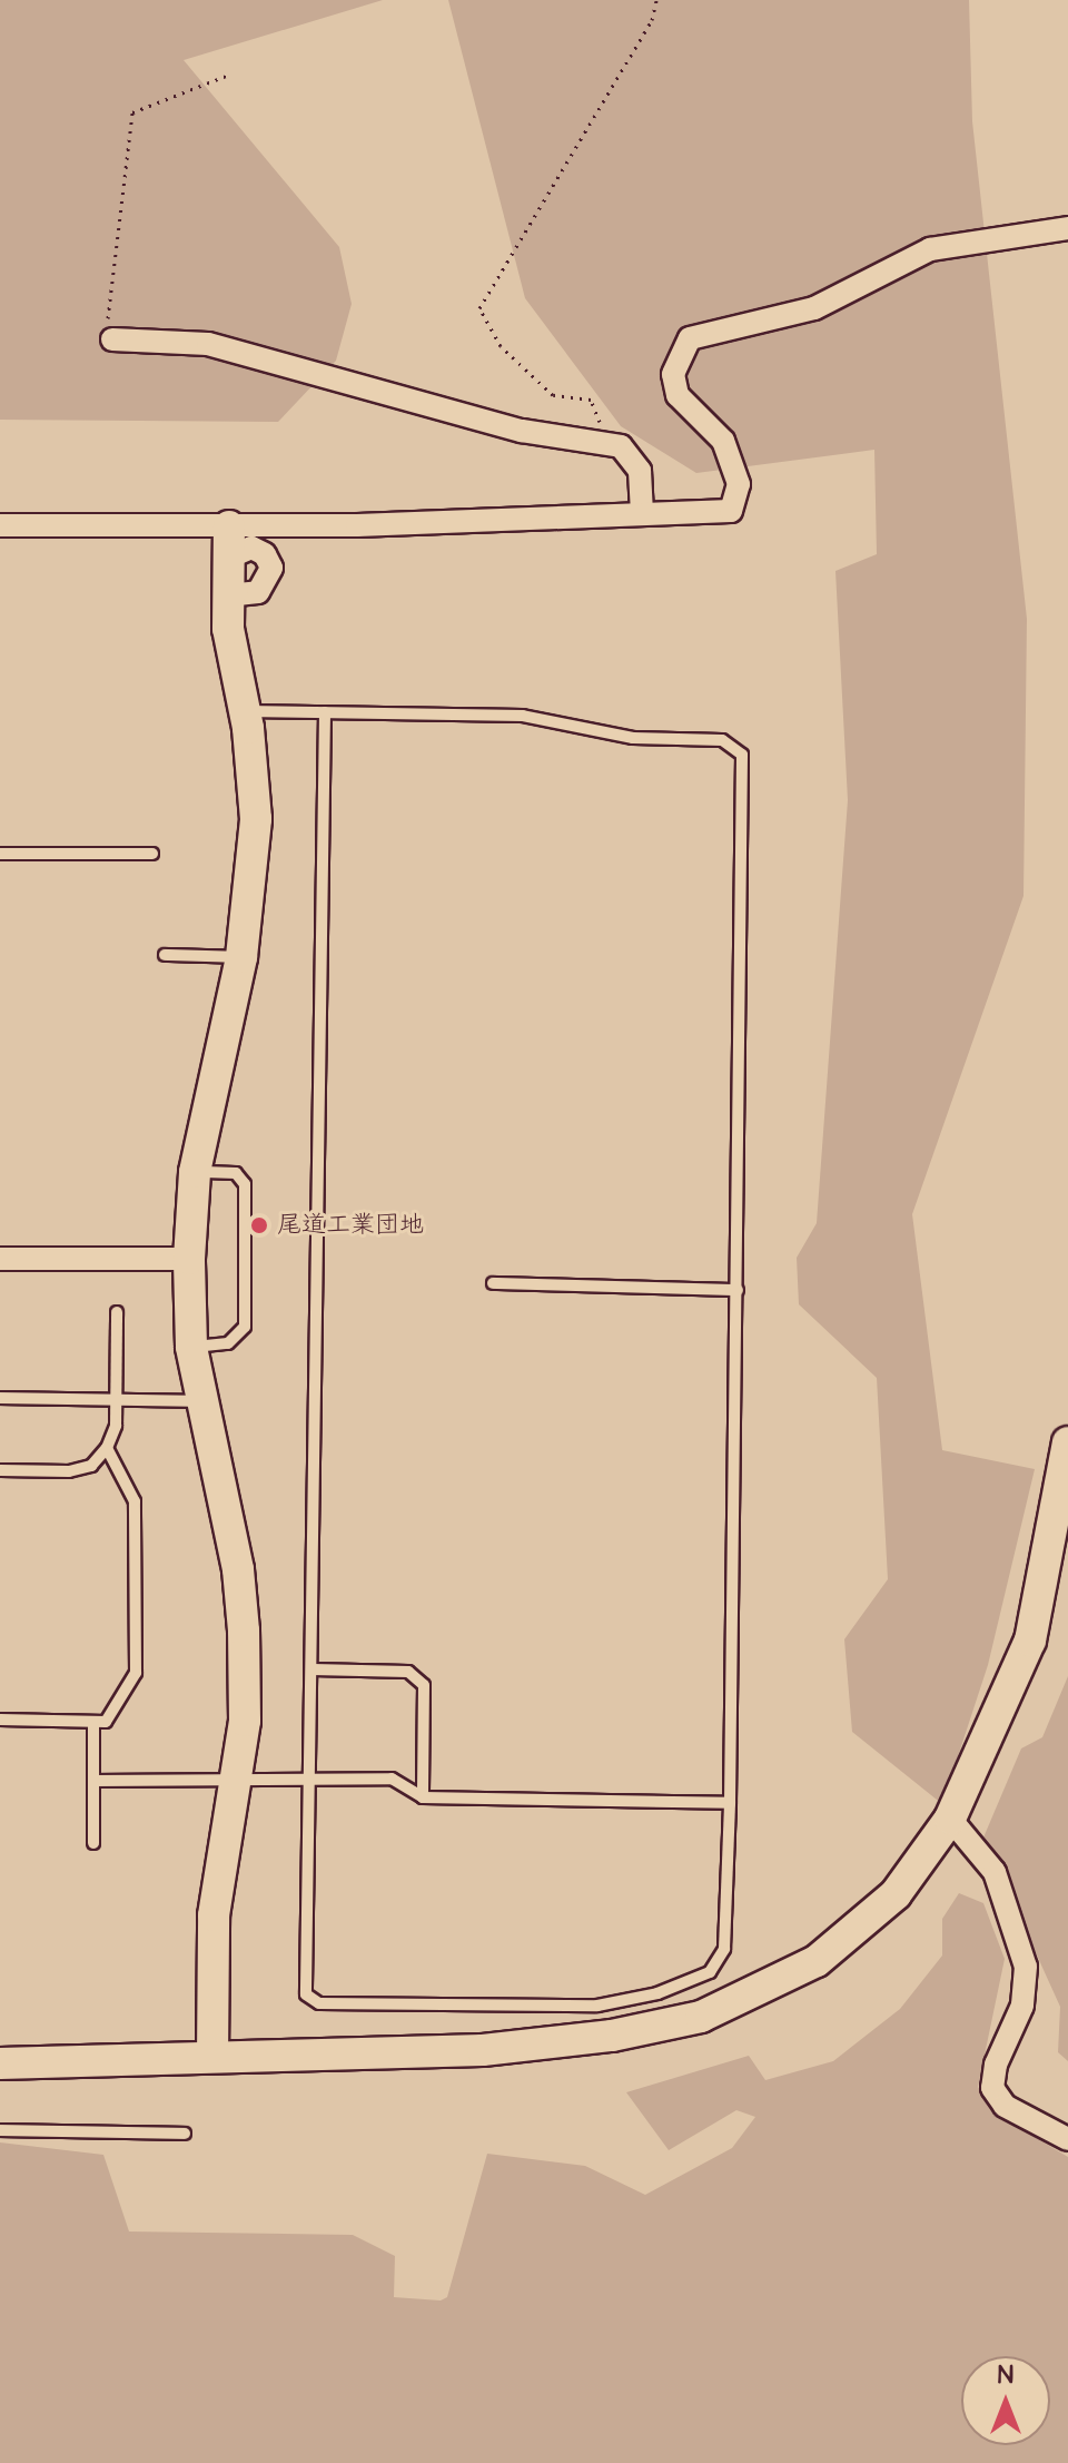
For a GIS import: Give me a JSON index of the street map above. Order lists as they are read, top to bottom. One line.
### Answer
{"places":["尾道工業団地"],"north":"top"}
